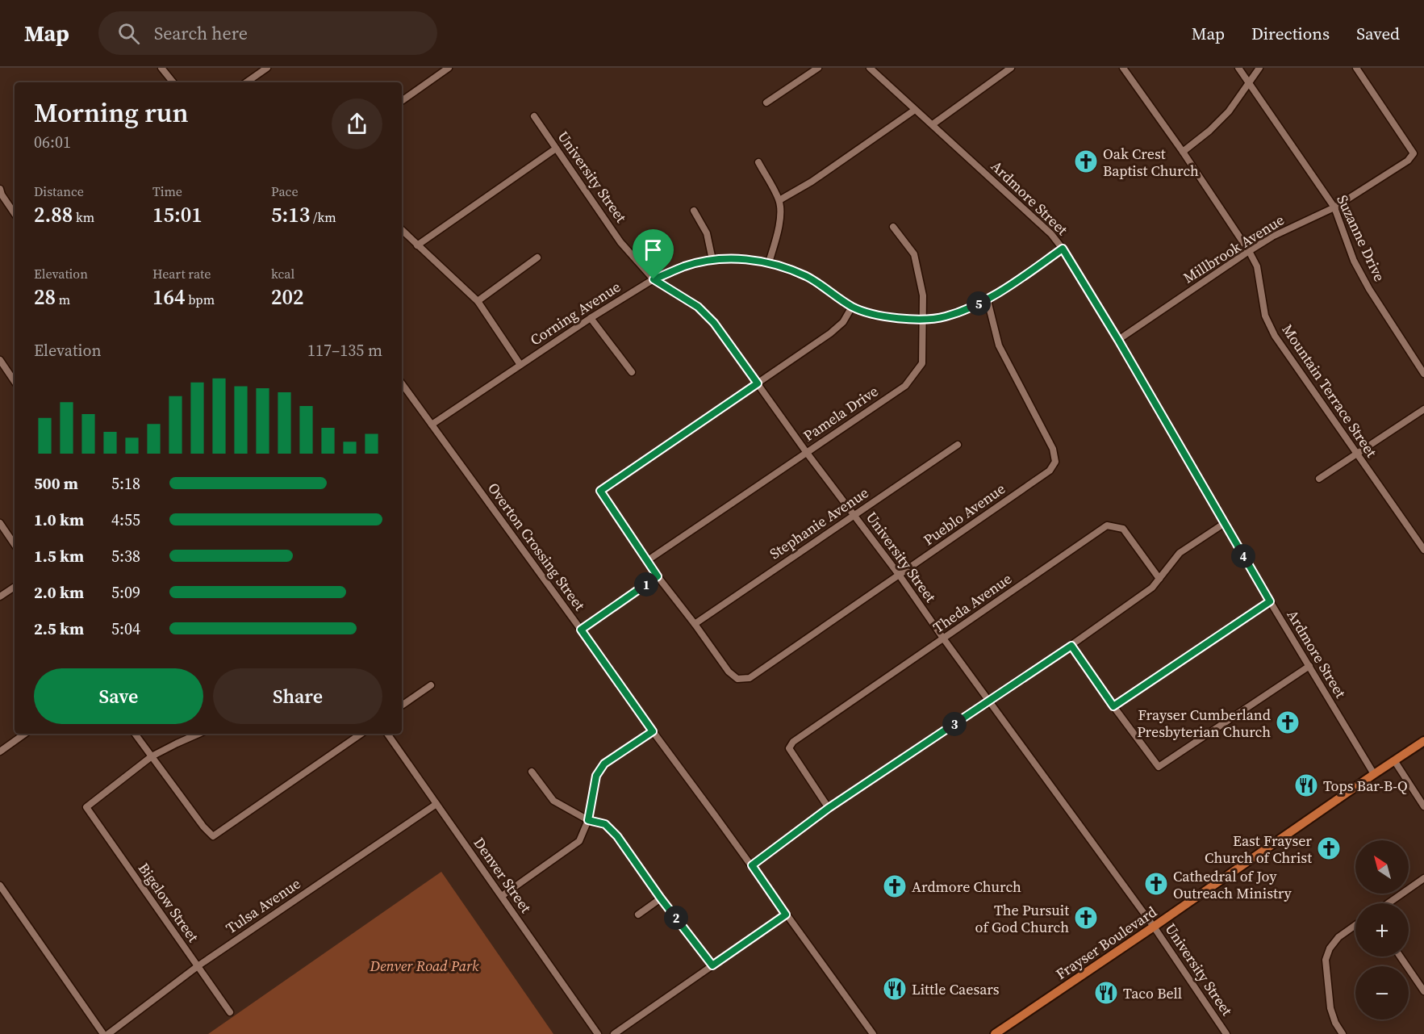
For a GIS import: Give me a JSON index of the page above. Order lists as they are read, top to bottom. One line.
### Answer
{"streets":{"main road":["Frayser Boulevard"],"street":["University Street","Ardmore Street","Suzanne Drive","Millbrook Avenue","Corning Avenue","Mountain Terrace Street","Pamela Drive","Pueblo Avenue","Stephanie Avenue","Overton Crossing Street","Theda Avenue","Denver Street","Bigelow Street","Tulsa Avenue"]},"crossings":[["University Street","Corning Avenue"],["University Street","Pamela Drive"],["University Street","Pueblo Avenue"],["University Street","Stephanie Avenue"],["University Street","Theda Avenue"],["University Street","Frayser Boulevard"],["Ardmore Street","Millbrook Avenue"],["Ardmore Street","Corning Avenue"],["Ardmore Street","Frayser Boulevard"],["Suzanne Drive","Millbrook Avenue"],["Millbrook Avenue","Mountain Terrace Street"],["Corning Avenue","Pamela Drive"],["Corning Avenue","Pueblo Avenue"],["Corning Avenue","Overton Crossing Street"],["Pueblo Avenue","Stephanie Avenue"],["Denver Street","Tulsa Avenue"],["Bigelow Street","Tulsa Avenue"]],"parks":["Denver Road Park"],"places":{"church":["Oak Crest Baptist Church","Frayser Cumberland Presbyterian Church","East Frayser Church of Christ","Cathedral of Joy Outreach Ministry","Ardmore Church","The Pursuit of God Church"],"restaurant":["Tops Bar-B-Q","Little Caesars","Taco Bell"]},"north":"top left","page":{"header":"Map","search":"Search here","nav":["Map","Directions","Saved"],"heading":["Morning run","06:01"],"stats":[["Distance","2.88 km"],["Time","15:01"],["Pace","5:13 /km"],["Elevation","28 m"],["Heart rate","164 bpm"],["kcal","202"]],"pins":["5","4","1","3","2"],"chart":["Elevation","117–135 m"],"list":[{"name":"500 m","note":"5:18"},{"name":"1.0 km","note":"4:55"},{"name":"1.5 km","note":"5:38"},{"name":"2.0 km","note":"5:09"},{"name":"2.5 km","note":"5:04"}],"buttons":["Save","Share"],"map_buttons":["+","−"]}}
